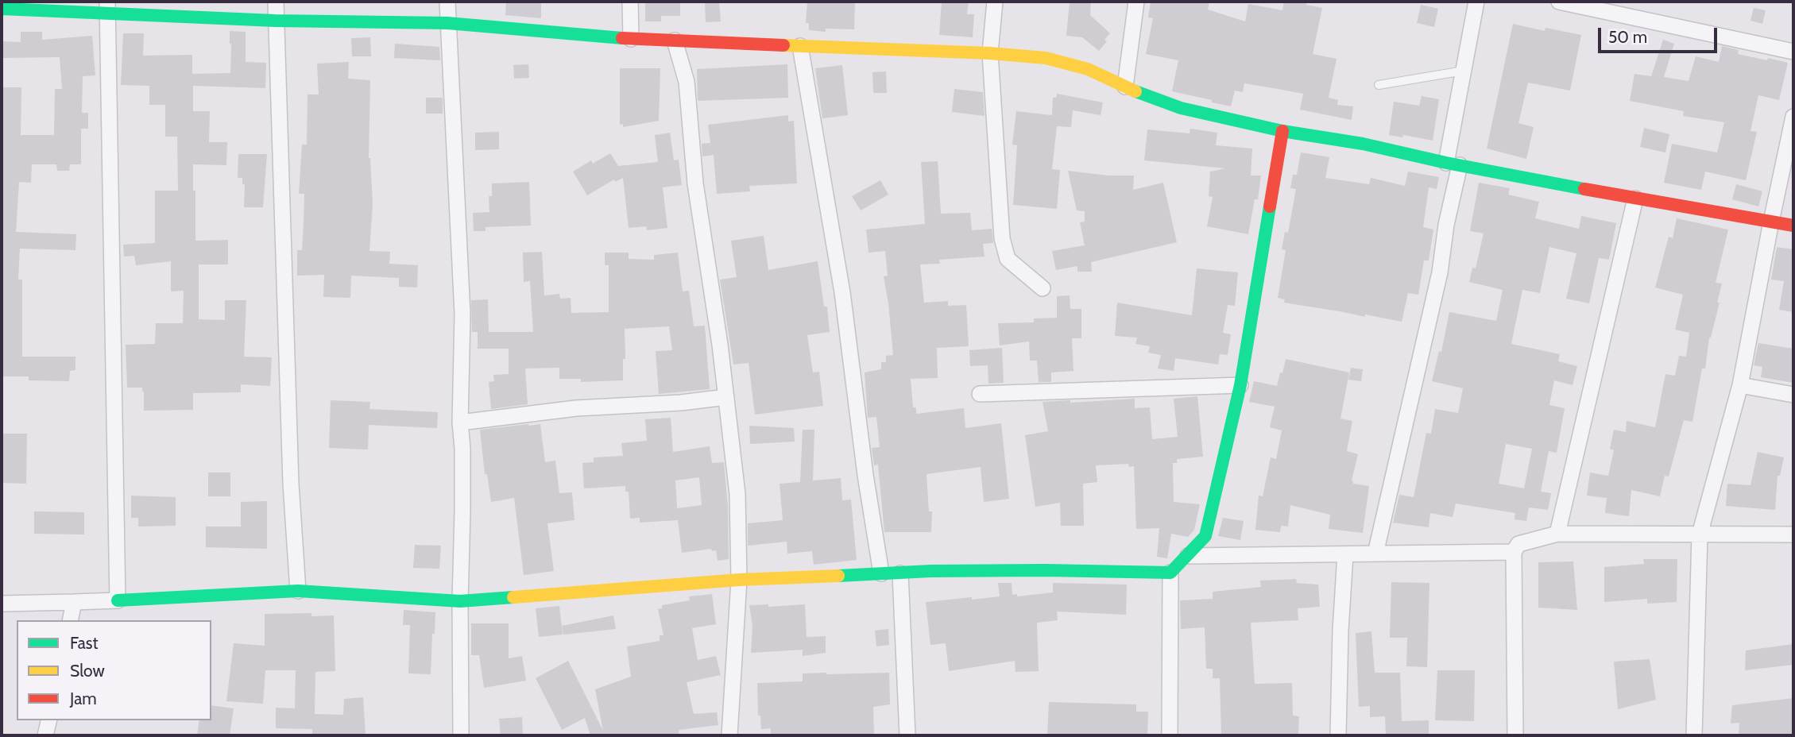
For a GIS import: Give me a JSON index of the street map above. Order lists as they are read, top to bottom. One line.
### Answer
{"legend":["Fast","Slow","Jam"],"scale_bar":"50 m"}
